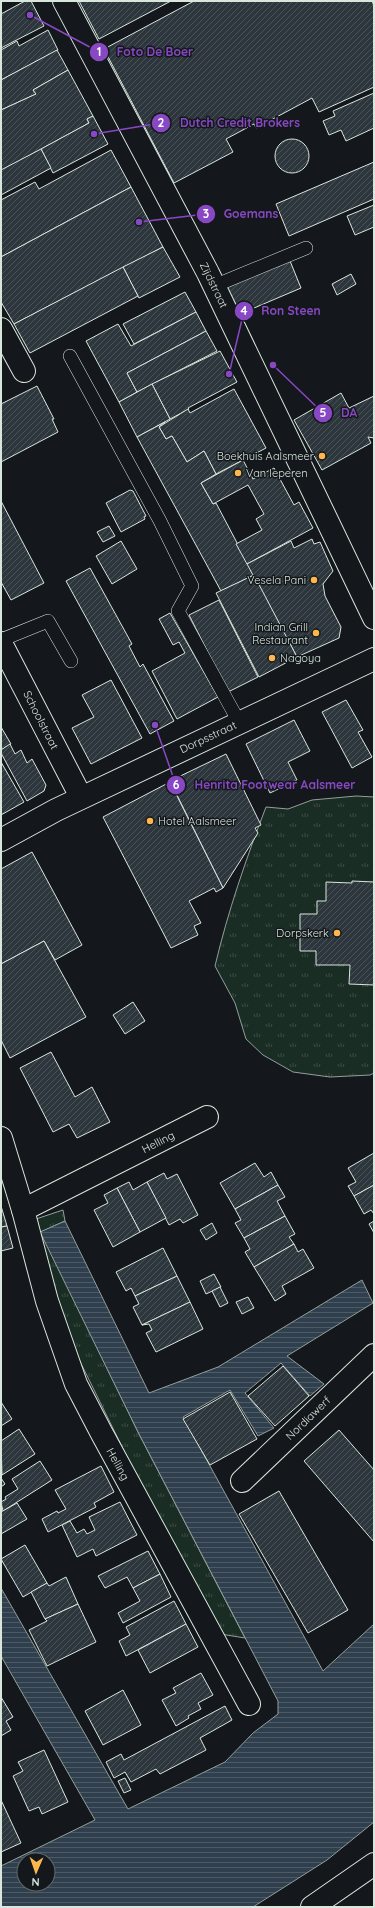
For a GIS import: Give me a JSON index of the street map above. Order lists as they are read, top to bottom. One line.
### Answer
{"streets":{"street":["Zijdstraat","Schoolstraat","Dorpsstraat","Helling","Nordiawerf"]},"crossings":[["Schoolstraat","Dorpsstraat"]],"places":["Foto De Boer","Dutch Credit Brokers","Goemans","DA","Ron Steen","Boekhuis Aalsmeer","Van Ieperen","Vesela Pani","Indian Grill Restaurant","Nagoya","Henrita Footwear Aalsmeer","Hotel Aalsmeer","Dorpskerk"],"north":"bottom"}
